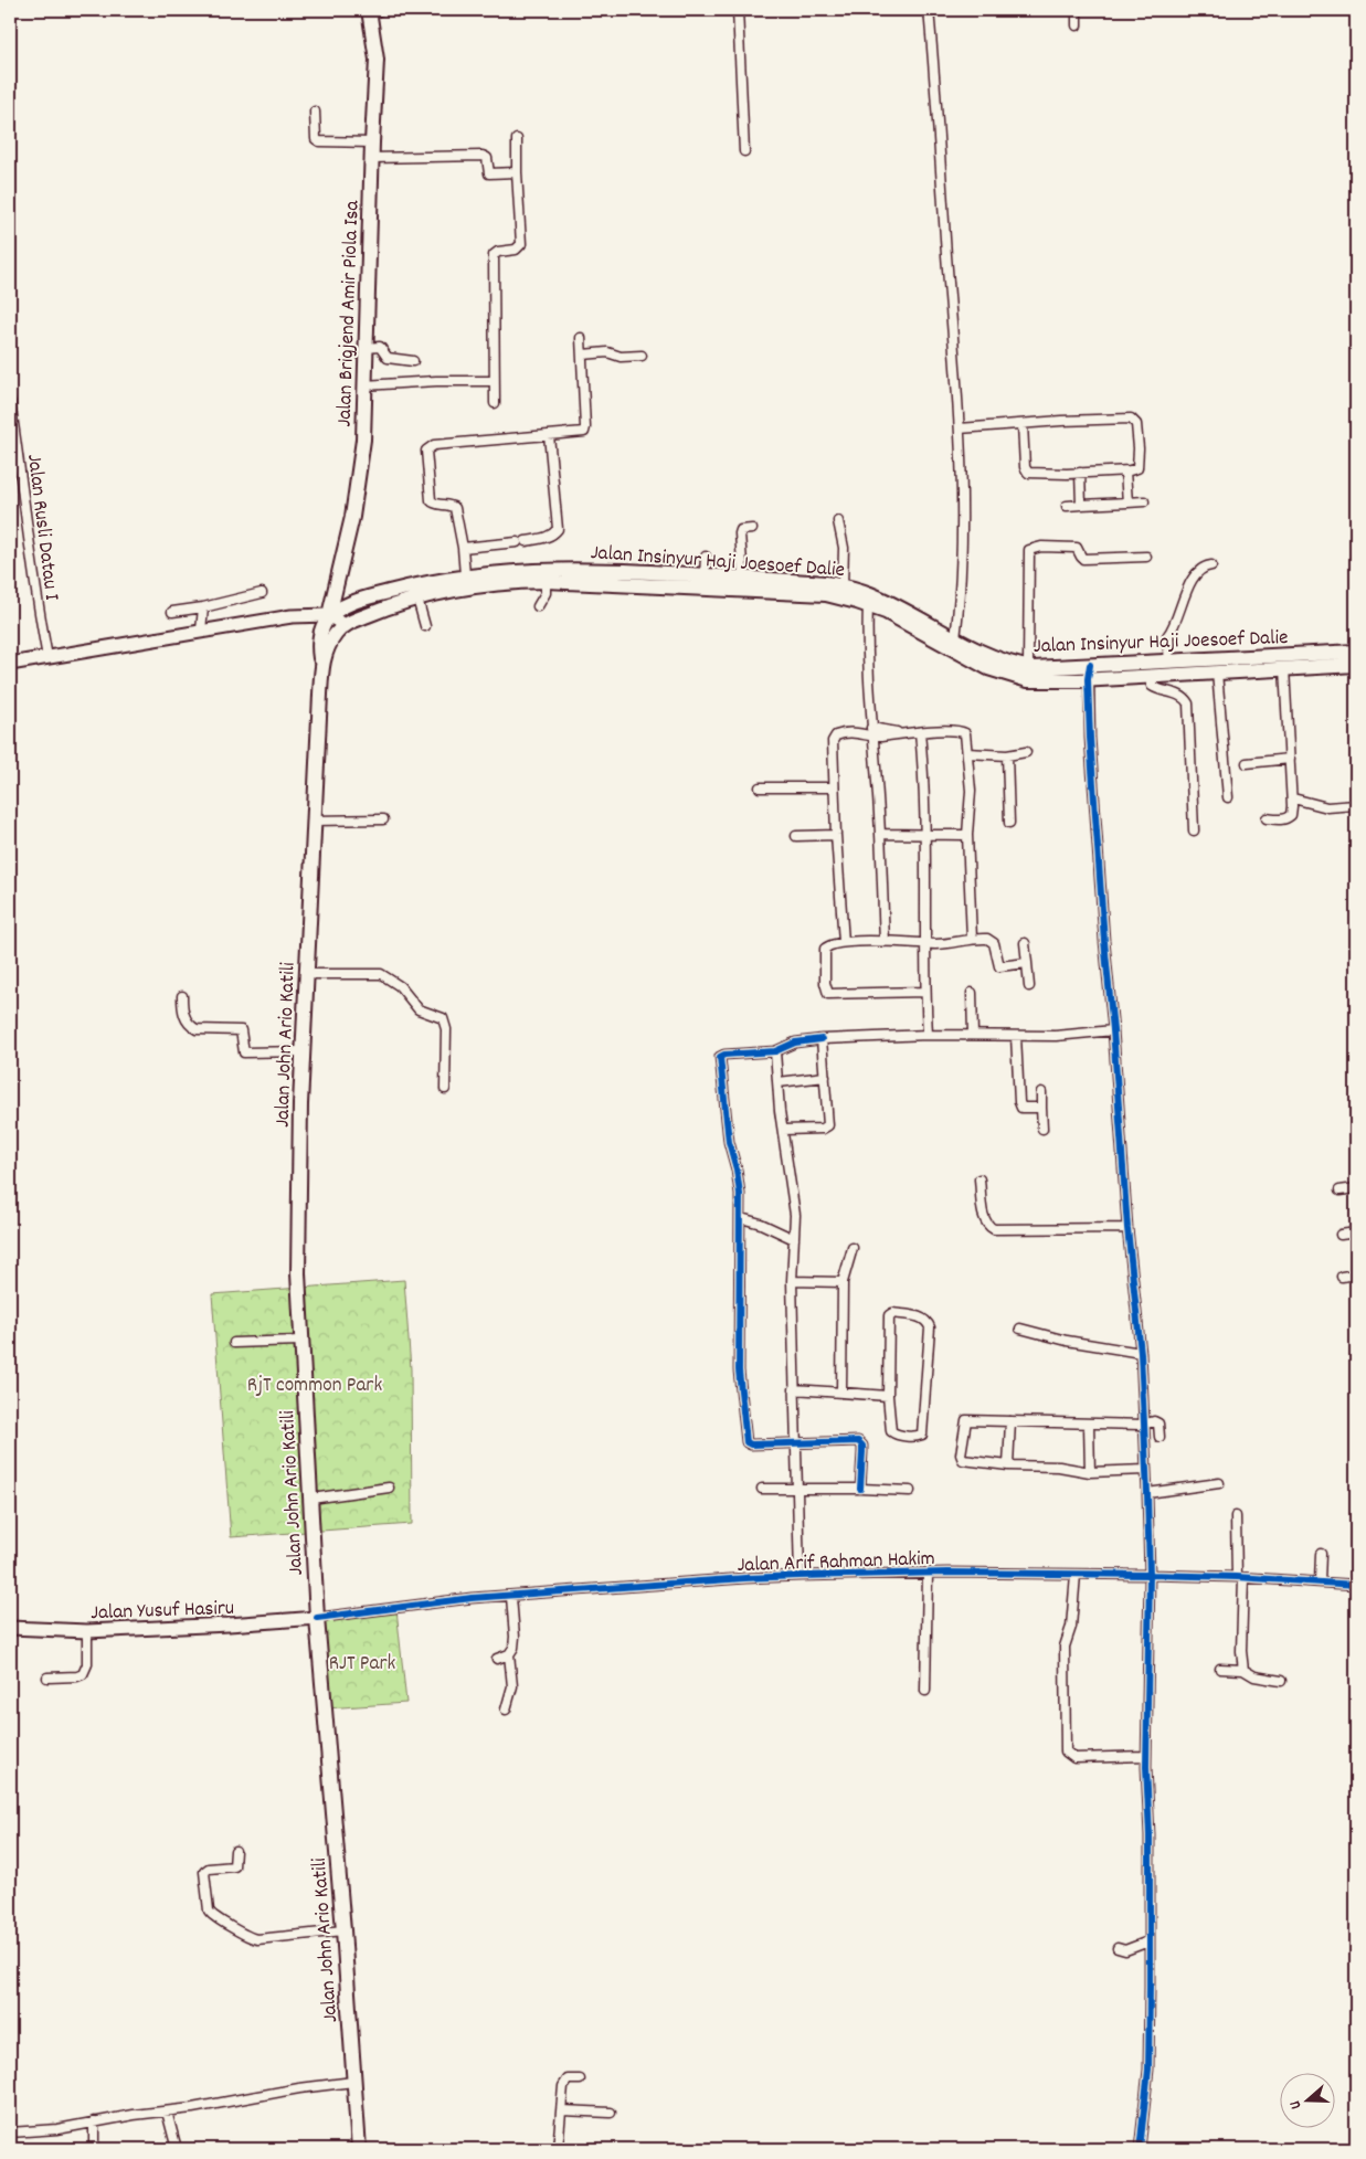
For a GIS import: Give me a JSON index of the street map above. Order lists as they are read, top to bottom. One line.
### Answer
{"streets":{"main road":["Jalan Brigjend Amir Piola Isa","Jalan Insinyur Haji Joesoef Dalie","Jalan John Ario Katili"],"street":["Jalan Rusli Datau I","Jalan Arif Rahman Hakim","Jalan Yusuf Hasiru"]},"crossings":[["Jalan Brigjend Amir Piola Isa","Jalan Insinyur Haji Joesoef Dalie"],["Jalan Brigjend Amir Piola Isa","Jalan John Ario Katili"],["Jalan Insinyur Haji Joesoef Dalie","Jalan John Ario Katili"],["Jalan John Ario Katili","Jalan Arif Rahman Hakim"],["Jalan John Ario Katili","Jalan Yusuf Hasiru"],["Jalan Arif Rahman Hakim","Jalan Yusuf Hasiru"]],"parks":["RjT common Park","RJT Park"],"north":"left"}
